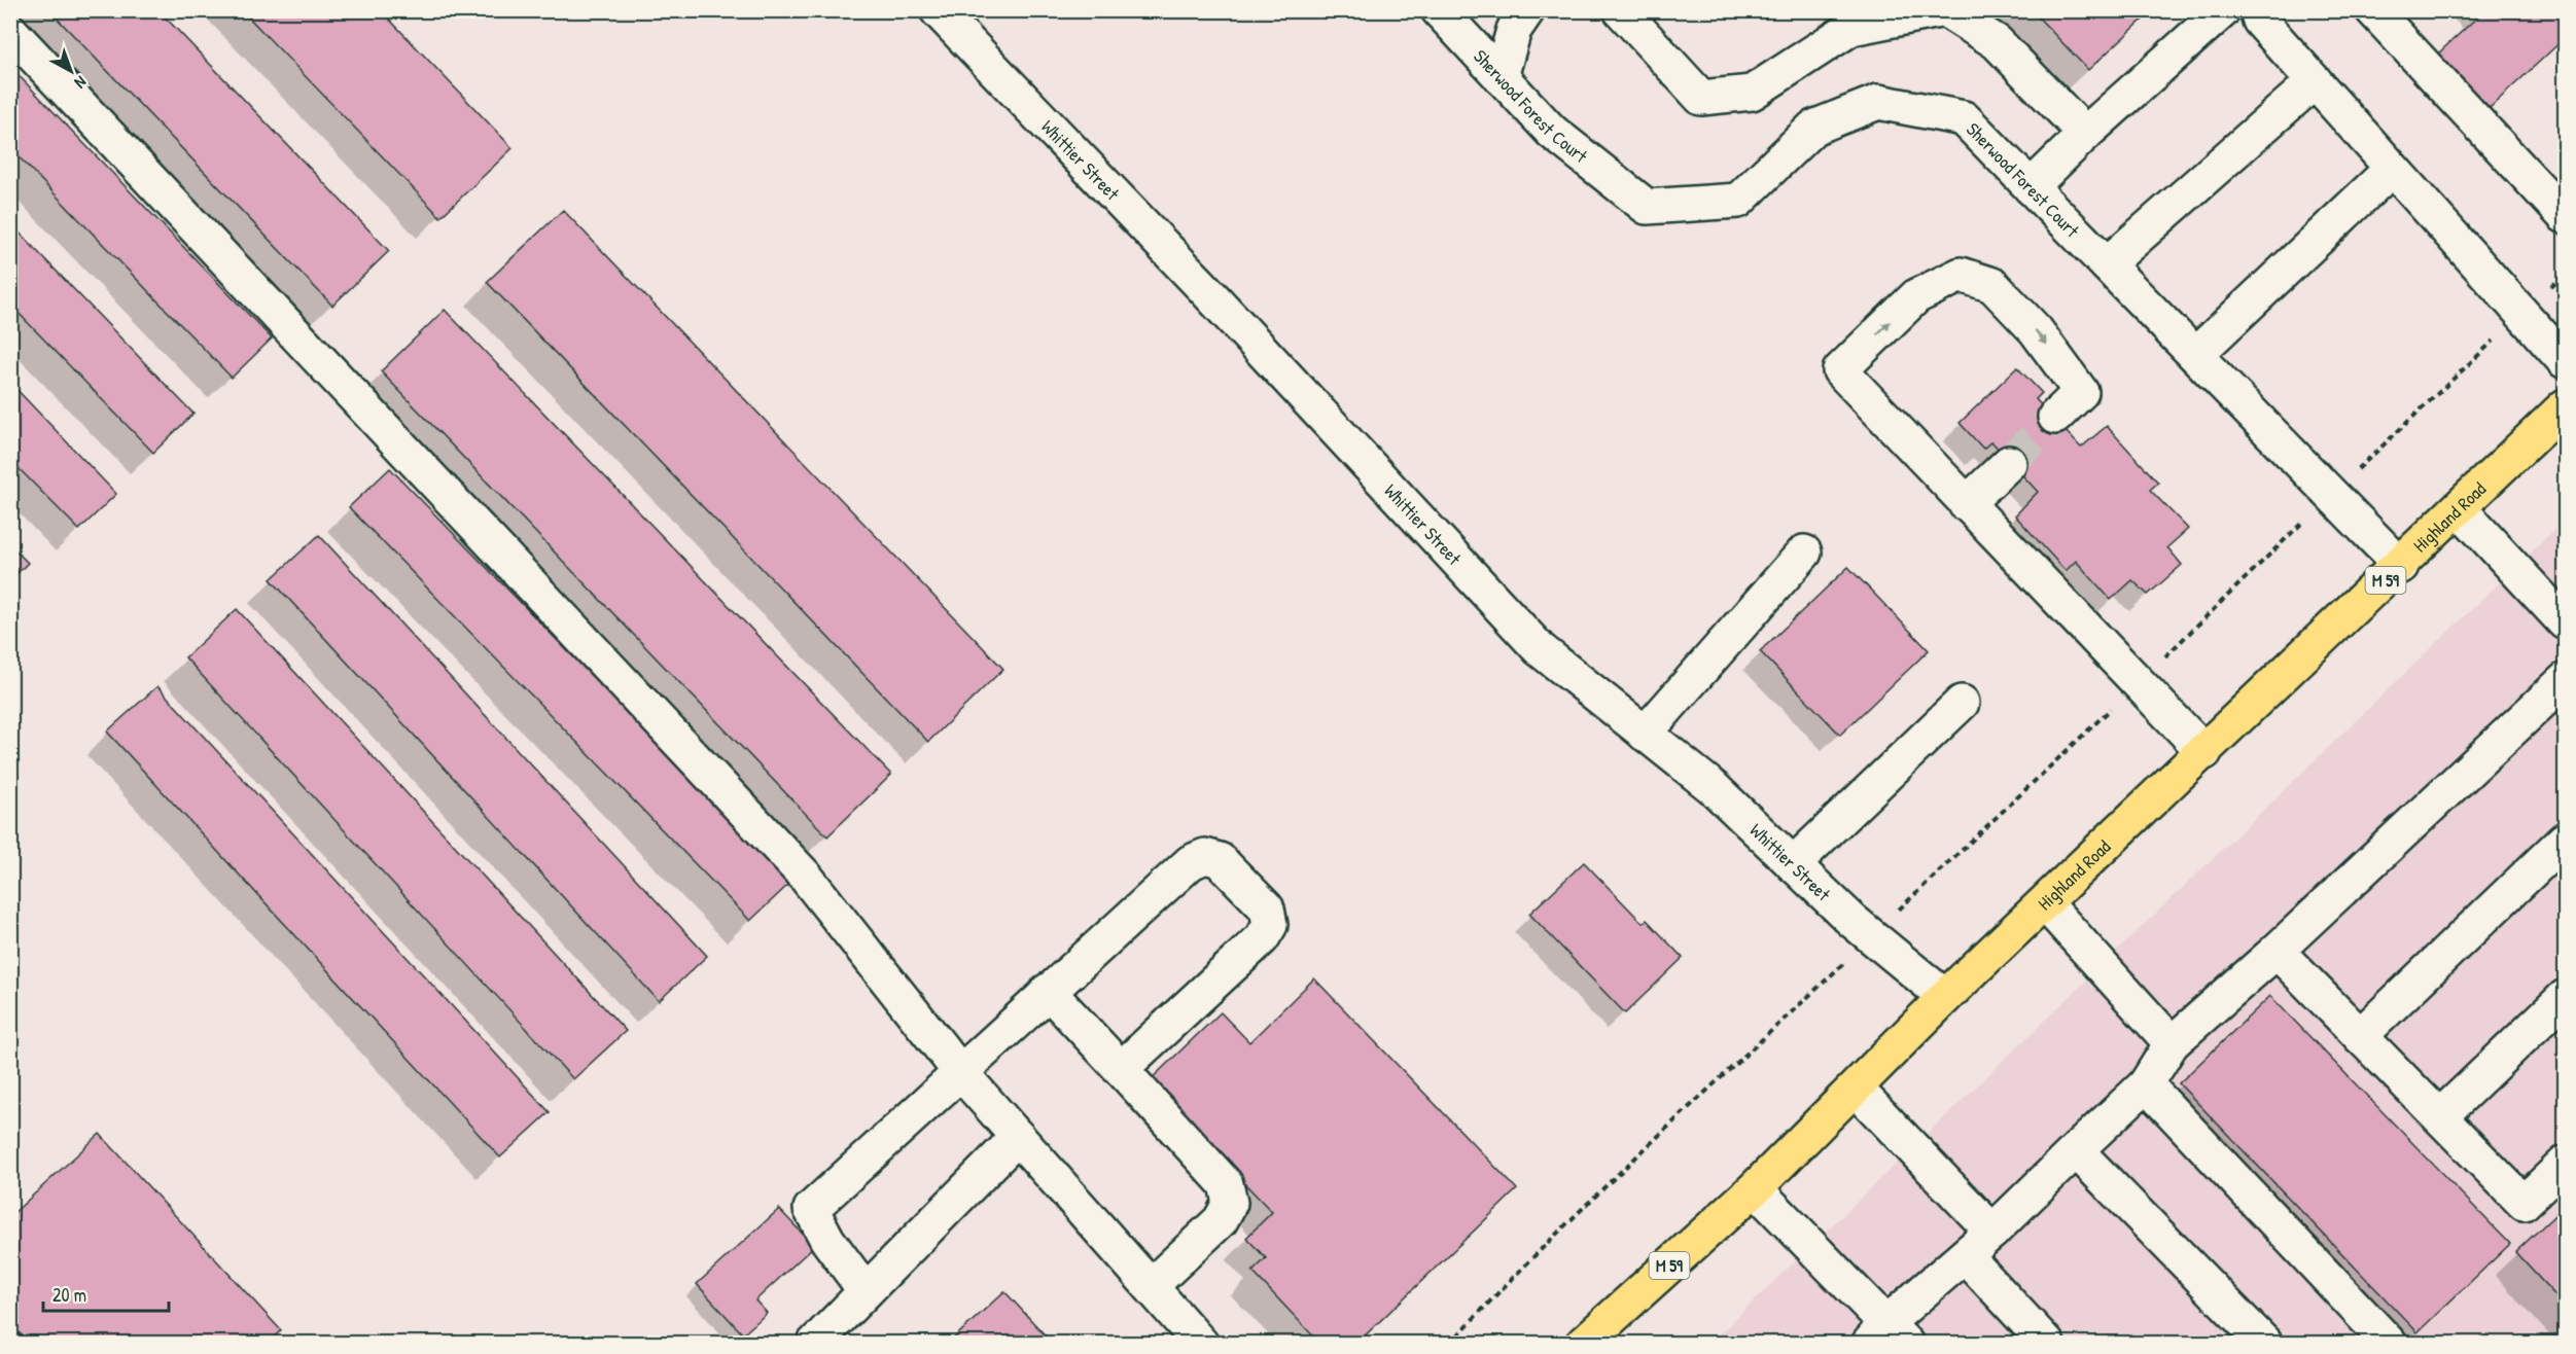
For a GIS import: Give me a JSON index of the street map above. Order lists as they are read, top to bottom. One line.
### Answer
{"streets":{"highway":["Highland Road","M 59"],"street":["Sherwood Forest Court","Whittier Street"]},"crossings":[["Sherwood Forest Court","Highland Road"],["Whittier Street","Highland Road"]],"scale_bar":"20 m","north":"bottom right"}
